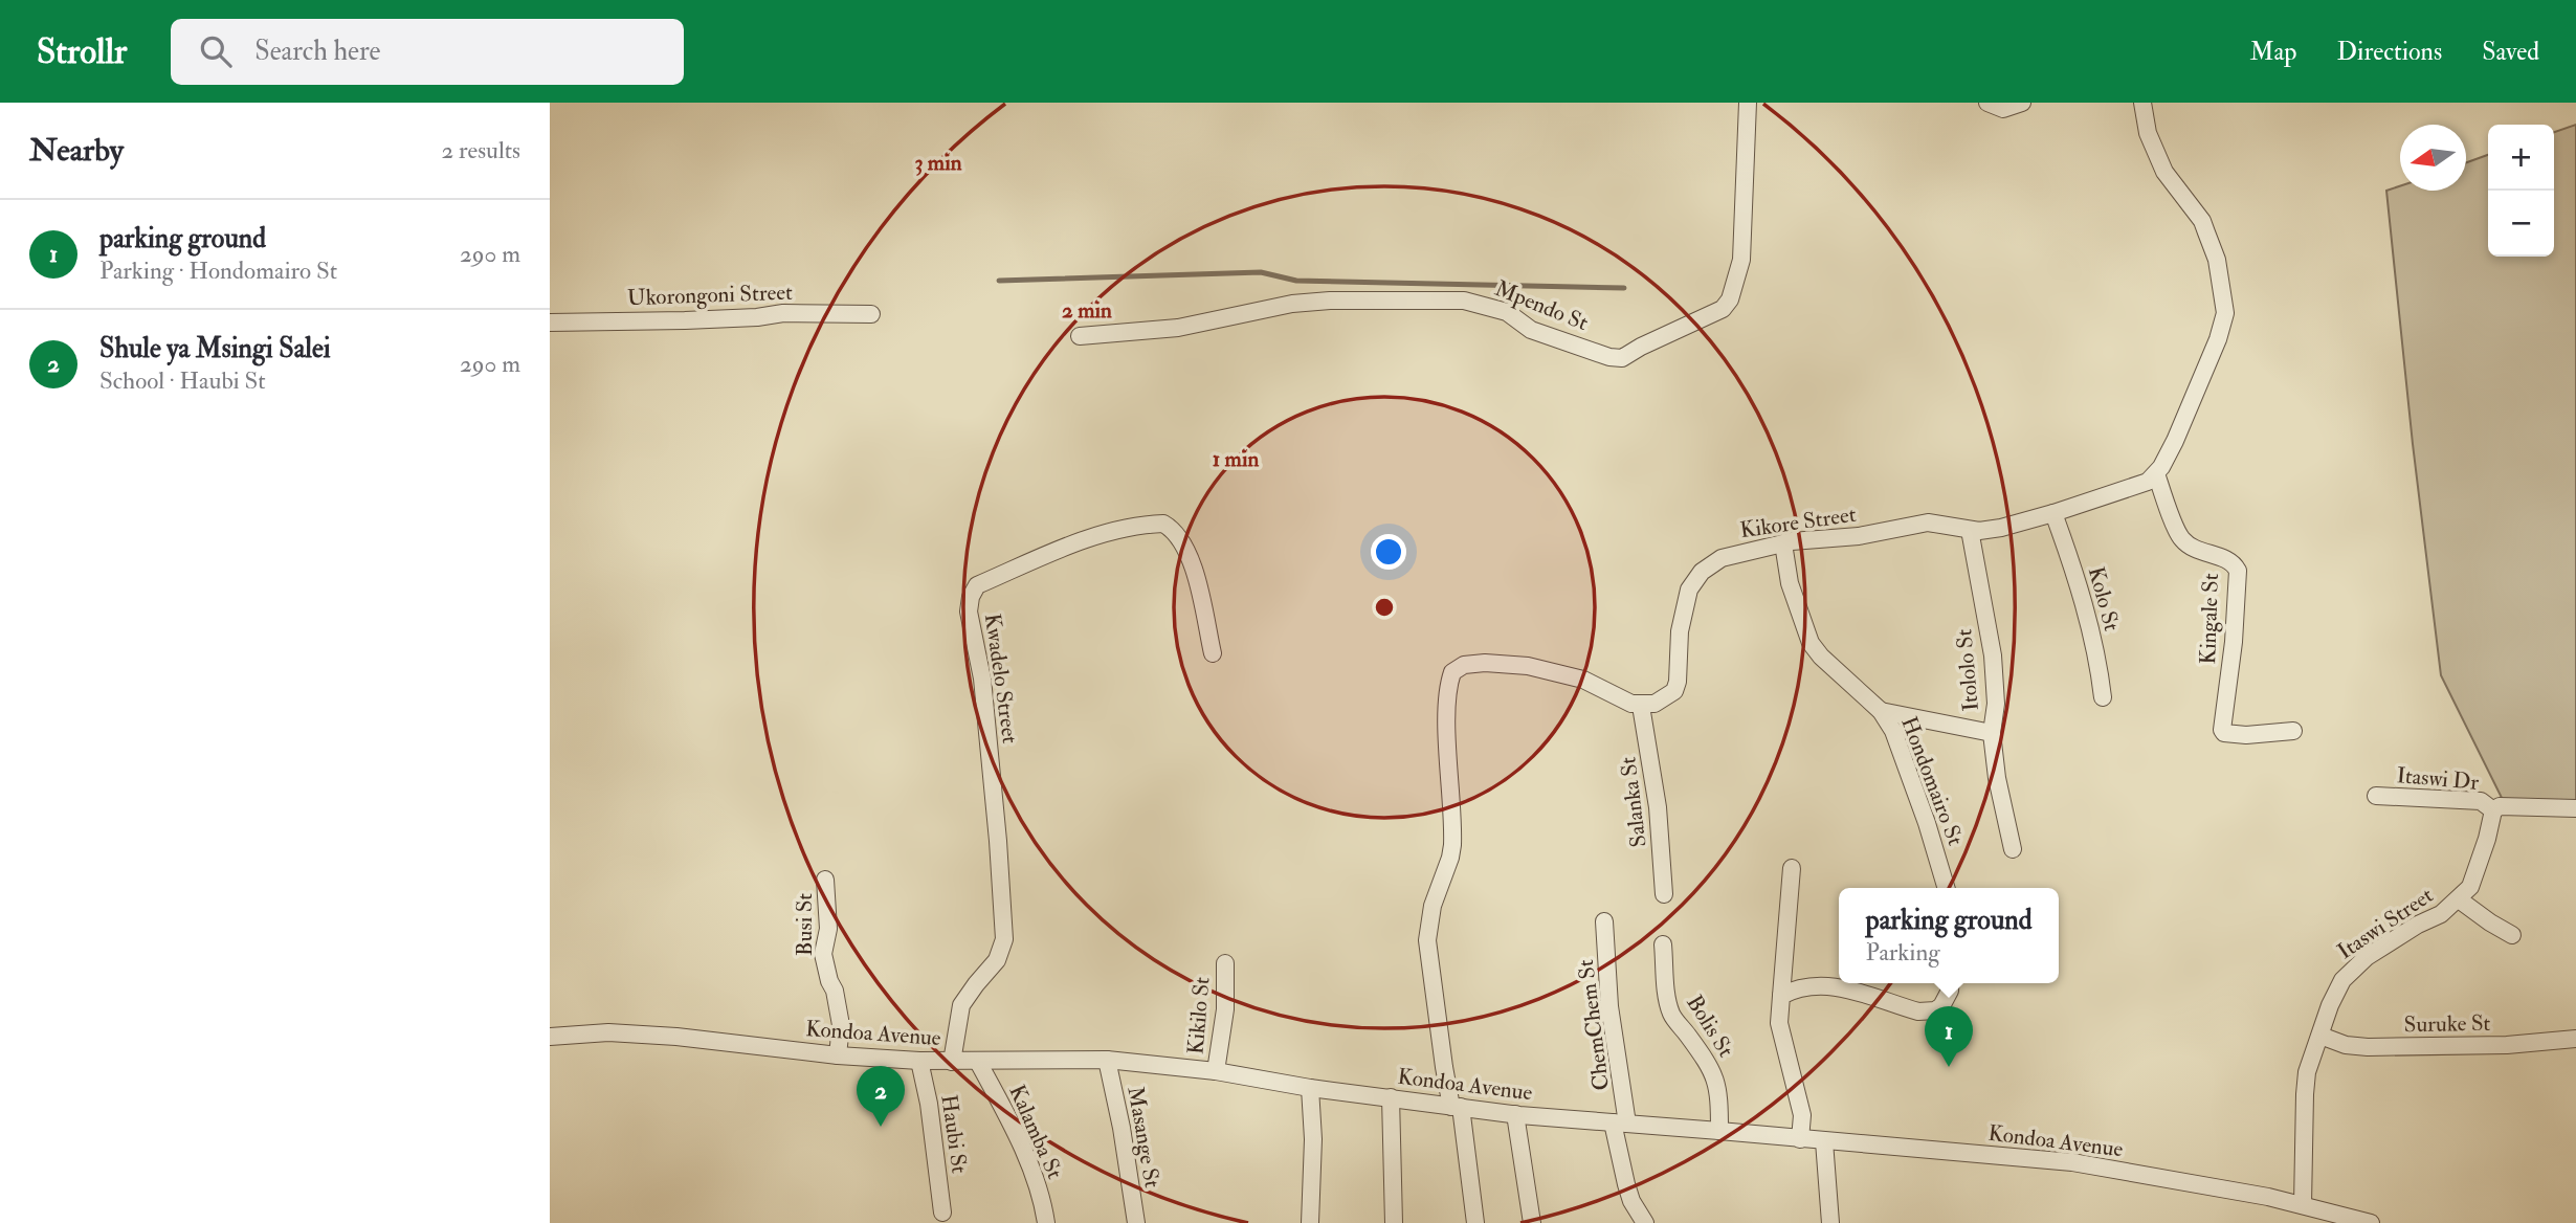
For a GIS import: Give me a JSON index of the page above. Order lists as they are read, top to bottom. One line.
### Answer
{"streets":{"street":["Ukorongoni Street","Mpendo St","Kikore Street","Kolo St","Kingale St","Itololo St","Kwadelo Street","Itaswi Dr","Hondomairo St","Salanka St","Itaswi Street","Busi St","Kikilo St","Suruke St","ChemChem St","Bolis St","Kondoa Avenue","Kalamba St","Haubi St","Masange St"]},"crossings":[["Kikore Street","Kolo St"],["Kikore Street","Kingale St"],["Kikore Street","Itololo St"],["Kikore Street","Hondomairo St"],["Kikore Street","Salanka St"],["Kwadelo Street","Kondoa Avenue"],["Itaswi Dr","Itaswi Street"],["Itaswi Street","Suruke St"],["Itaswi Street","Kondoa Avenue"],["Busi St","Kondoa Avenue"],["Kikilo St","Kondoa Avenue"],["ChemChem St","Kondoa Avenue"],["Bolis St","Kondoa Avenue"],["Kondoa Avenue","Kalamba St"],["Kondoa Avenue","Haubi St"],["Kondoa Avenue","Masange St"]],"north":"left","page":{"header":"Strollr","search":"Search here","nav":["Map","Directions","Saved"],"heading":["Nearby","2 results"],"map_buttons":["+","−"],"list":[{"mark":"1","name":"parking ground","note":"Parking · Hondomairo St","value":"290 m"},{"mark":"2","name":"Shule ya Msingi Salei","note":"School · Haubi St","value":"290 m"}],"popup":["parking ground","Parking"],"pins":["1","2"]},"rings":["3 min","2 min","1 min"]}
